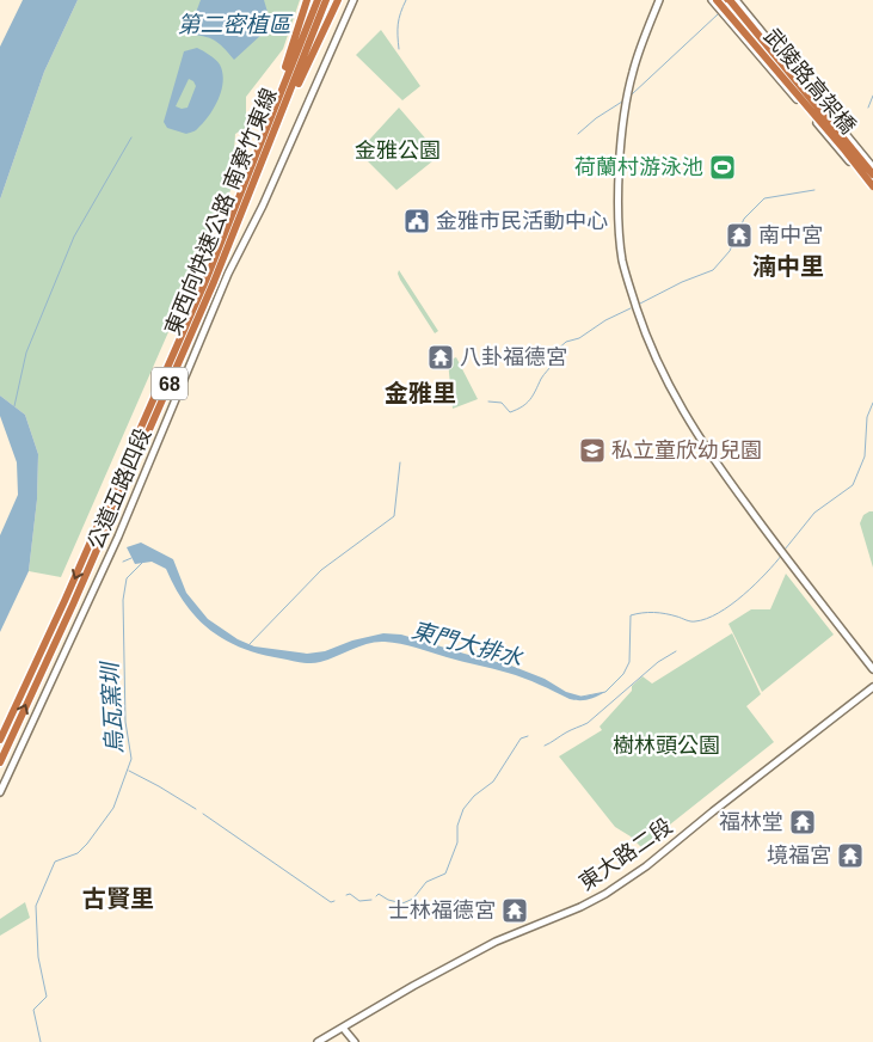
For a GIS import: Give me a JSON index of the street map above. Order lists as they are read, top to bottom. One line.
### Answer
{"streets":{"highway":["武陵路高架橋","東西向快速公路 南寮竹東線","68"],"street":["公道五路四段","東大路二段"]},"districts":["湳中里","金雅里","古賢里"],"water":["第二密植區","東門大排水","烏瓦窯圳"],"parks":["金雅公園","樹林頭公園"],"places":{"sports":["荷蘭村游泳池"],"public building":["金雅市民活動中心"],"temple":["南中宮","八卦福德宮","福林堂","境福宮","士林福德宮"],"school or university":["私立童欣幼兒園"]}}
